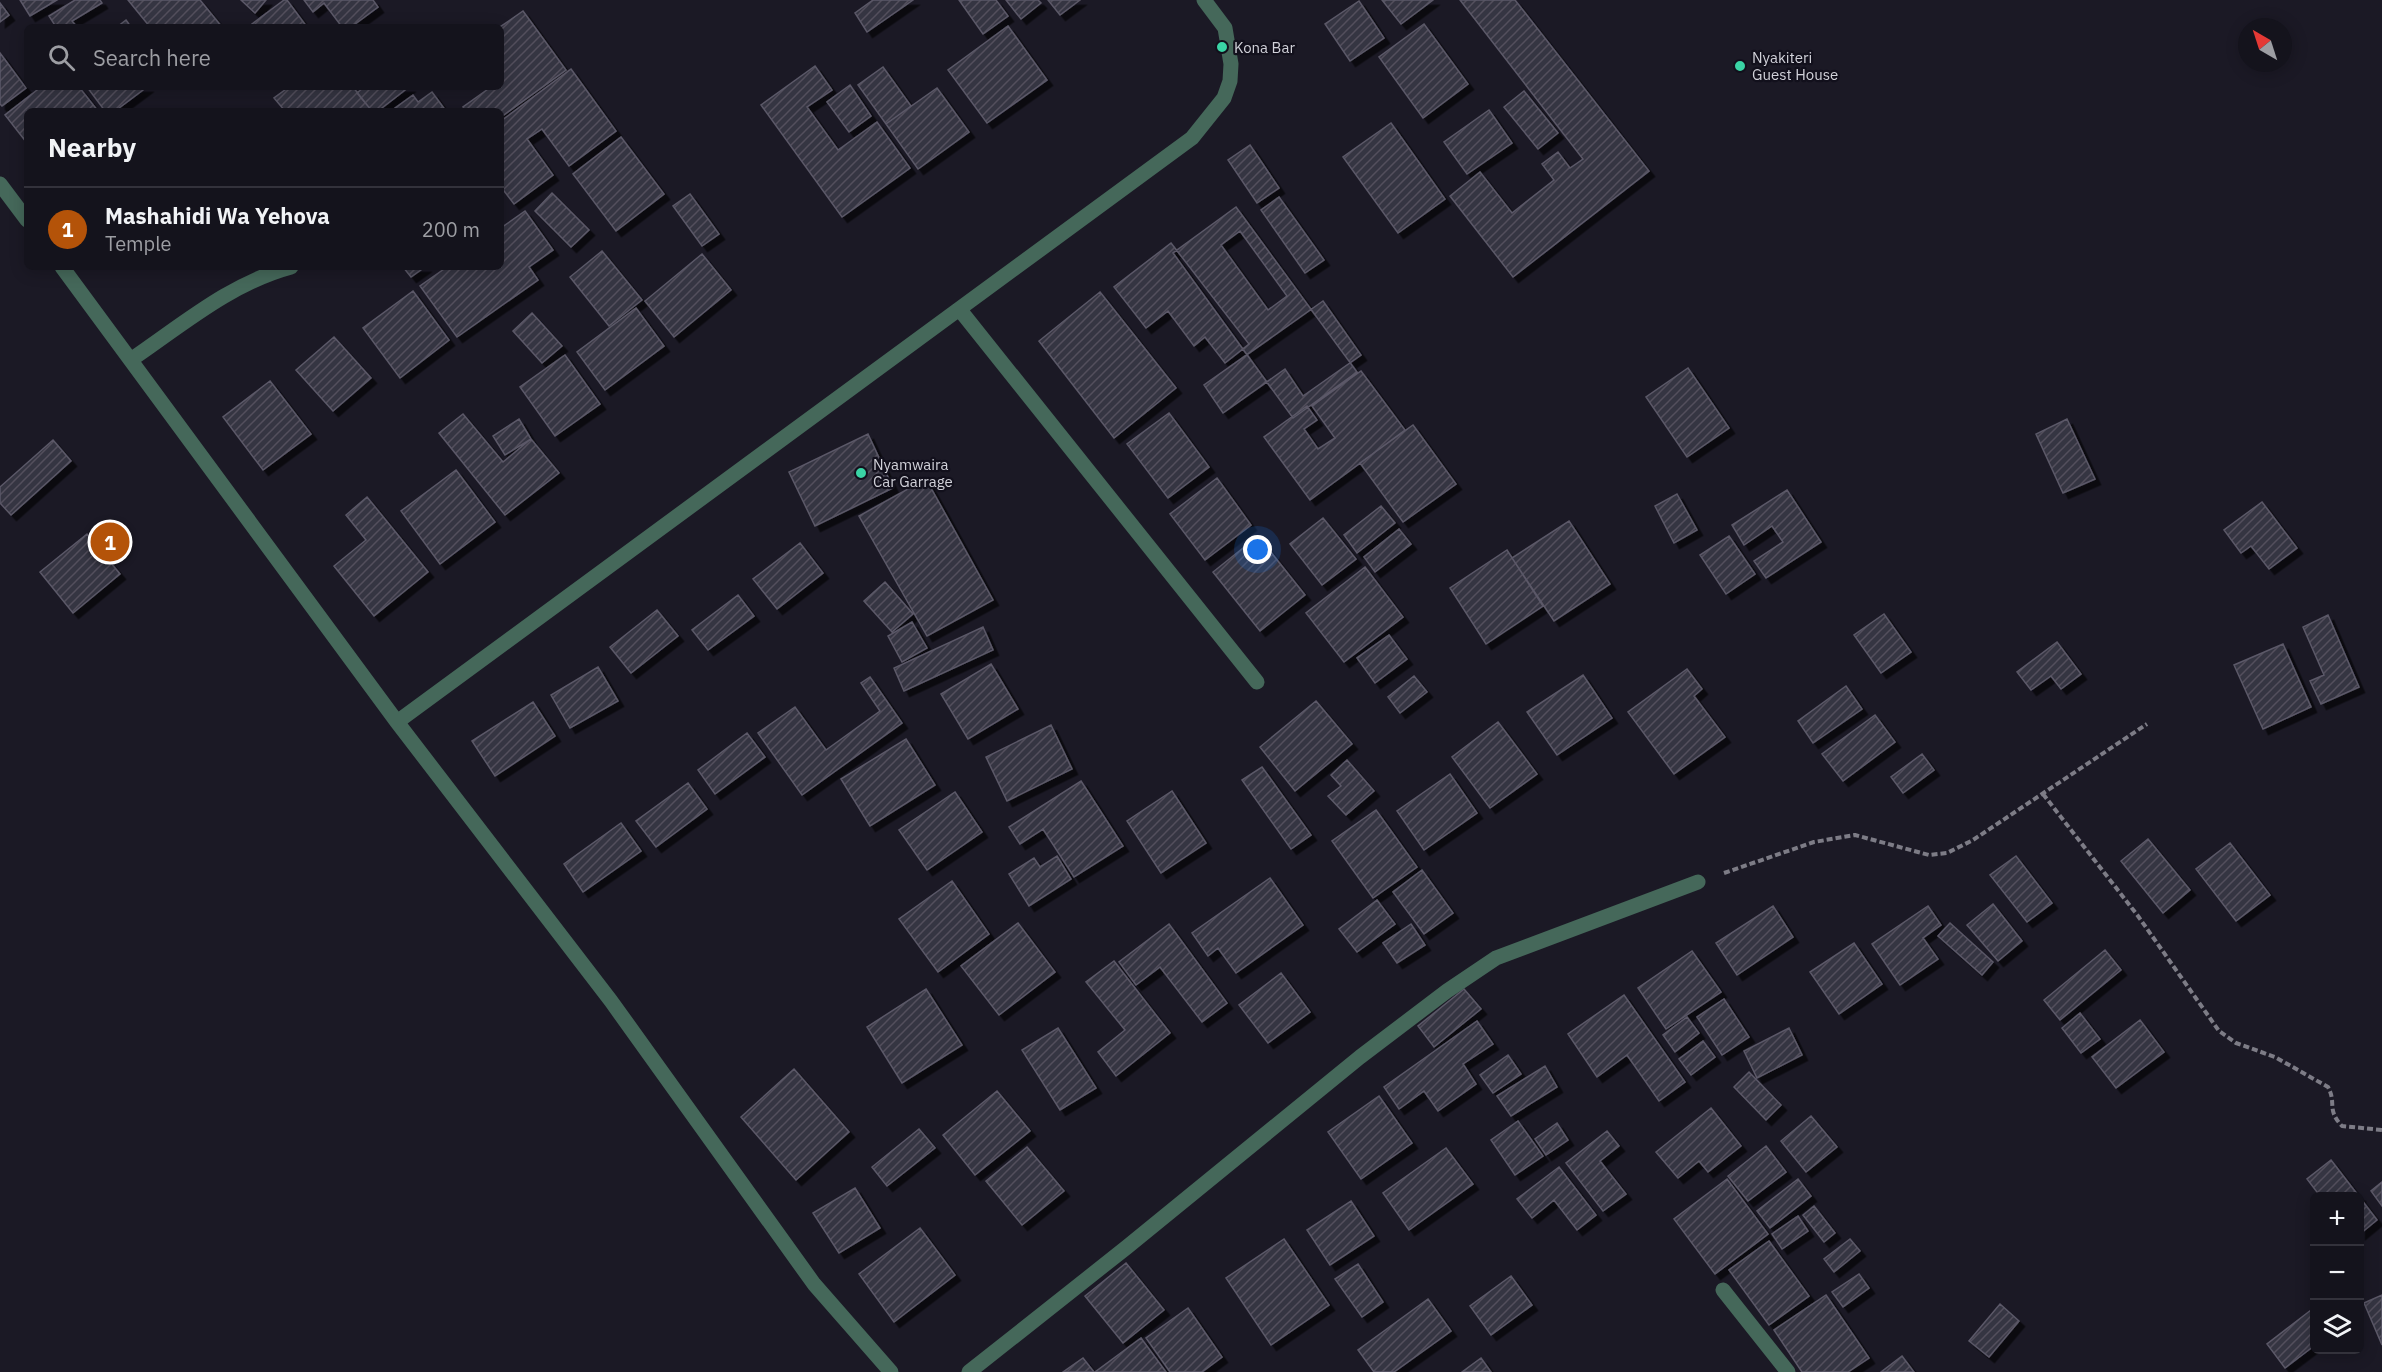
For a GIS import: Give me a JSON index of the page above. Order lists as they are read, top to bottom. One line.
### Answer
{"places":["Kona Bar","Nyakiteri Guest House","Nyamwaira Car Garrage"],"north":"top left","page":{"search":"Search here","heading":"Nearby","list":[{"mark":"1","name":"Mashahidi Wa Yehova","note":"Temple","value":"200 m"}],"pins":"1","map_buttons":["+","−"]}}
